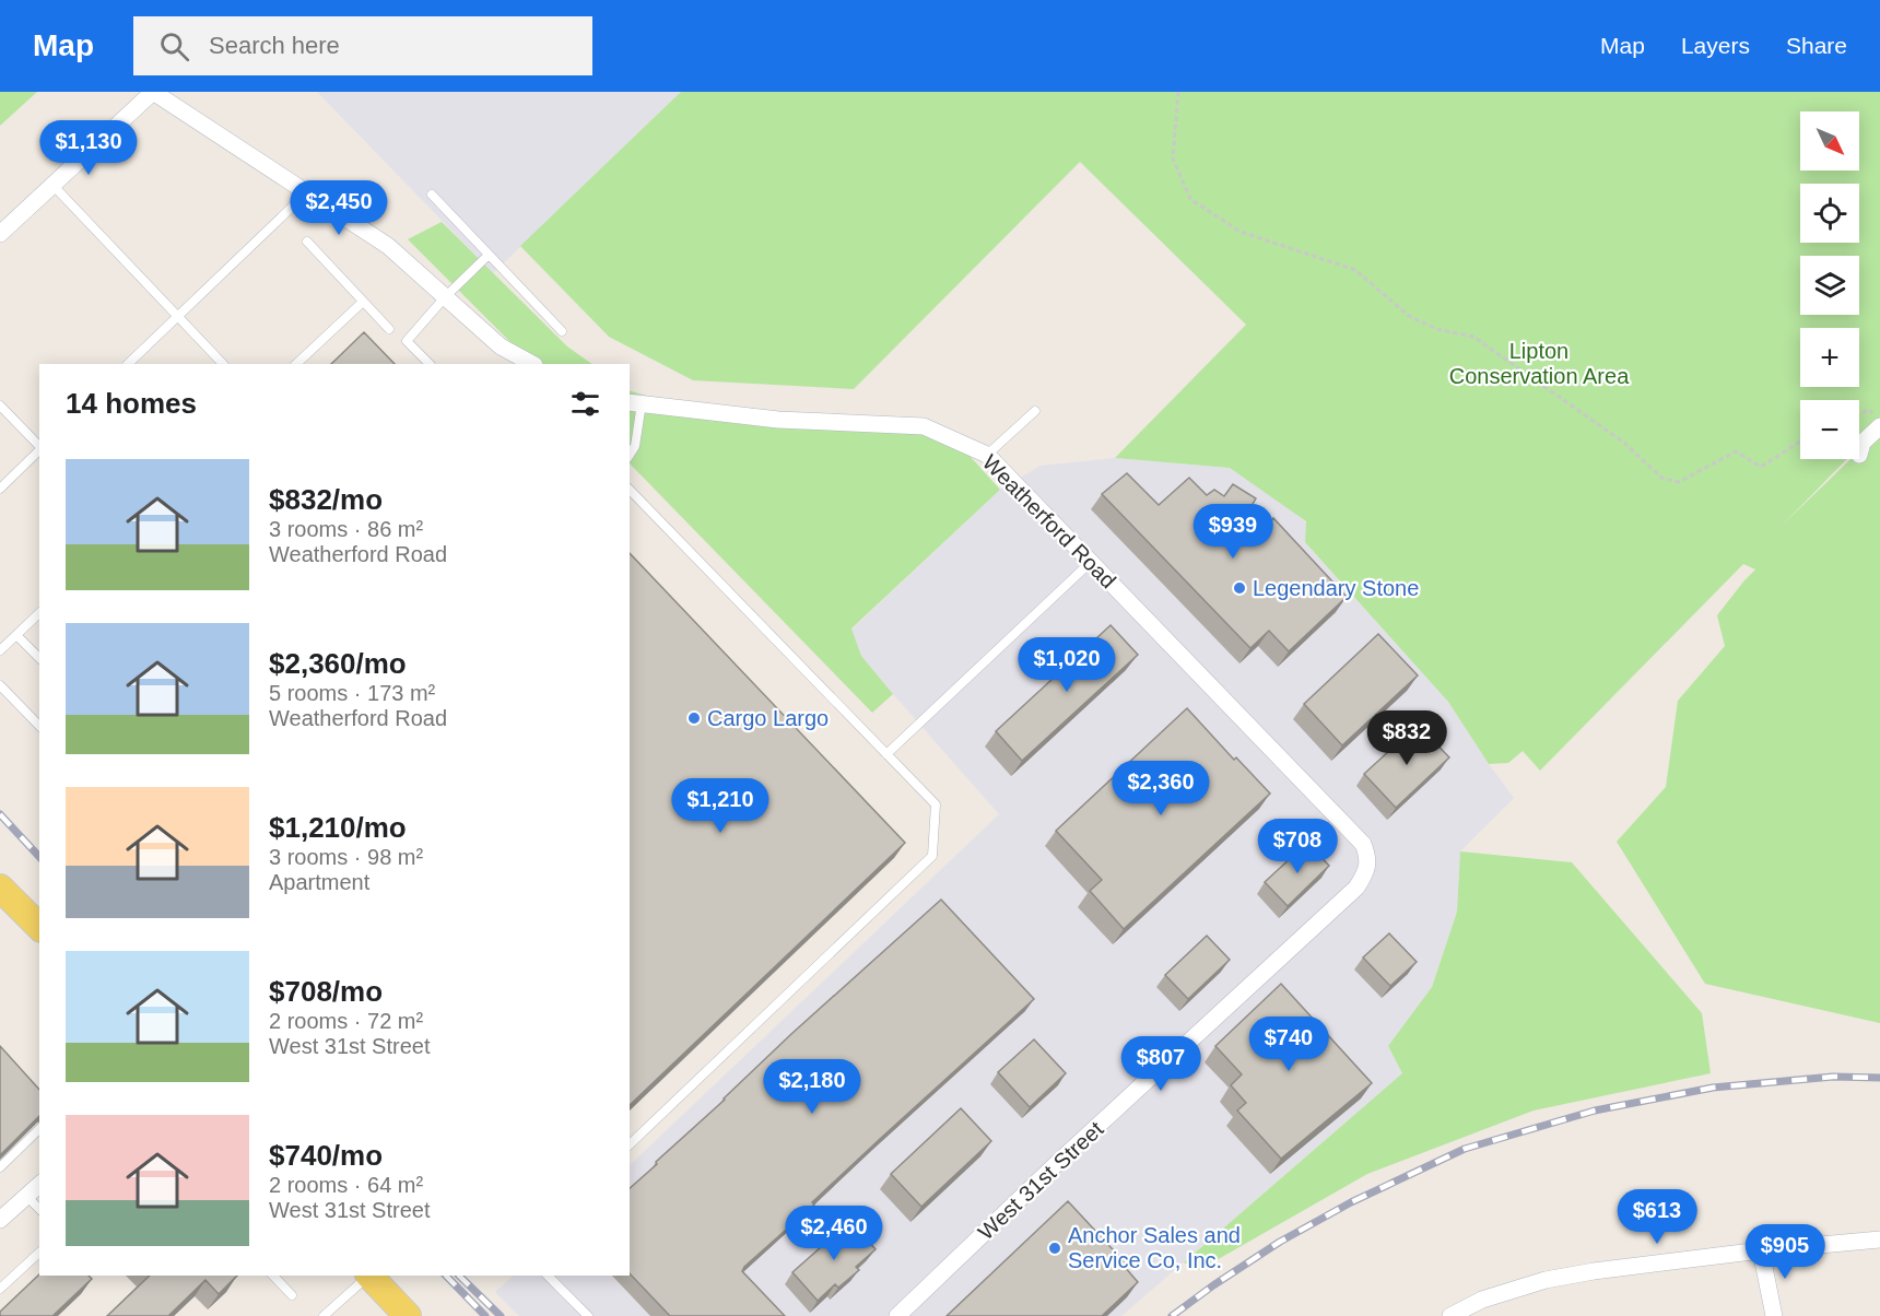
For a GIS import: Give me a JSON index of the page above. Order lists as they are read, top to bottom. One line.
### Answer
{"streets":{"street":["Weatherford Road","West 31st Street"]},"crossings":[["Weatherford Road","West 31st Street"]],"parks":["Lipton Conservation Area"],"places":["Legendary Stone","Cargo Largo","Anchor Sales and Service Co, Inc."],"north":"bottom right","page":{"header":"Map","search":"Search here","nav":["Map","Layers","Share"],"map_buttons":["+","−"],"price":["$1,130","$2,450","$939","$1,020","$832","$2,360","$1,210","$708","$740","$807","$2,180","$613","$2,460","$905"],"heading":"14 homes","list":[{"name":"$832/mo","note":"3 rooms · 86 m² · Weatherford Road"},{"name":"$2,360/mo","note":"5 rooms · 173 m² · Weatherford Road"},{"name":"$1,210/mo","note":"3 rooms · 98 m² · Apartment"},{"name":"$708/mo","note":"2 rooms · 72 m² · West 31st Street"},{"name":"$740/mo","note":"2 rooms · 64 m² · West 31st Street"}]}}
